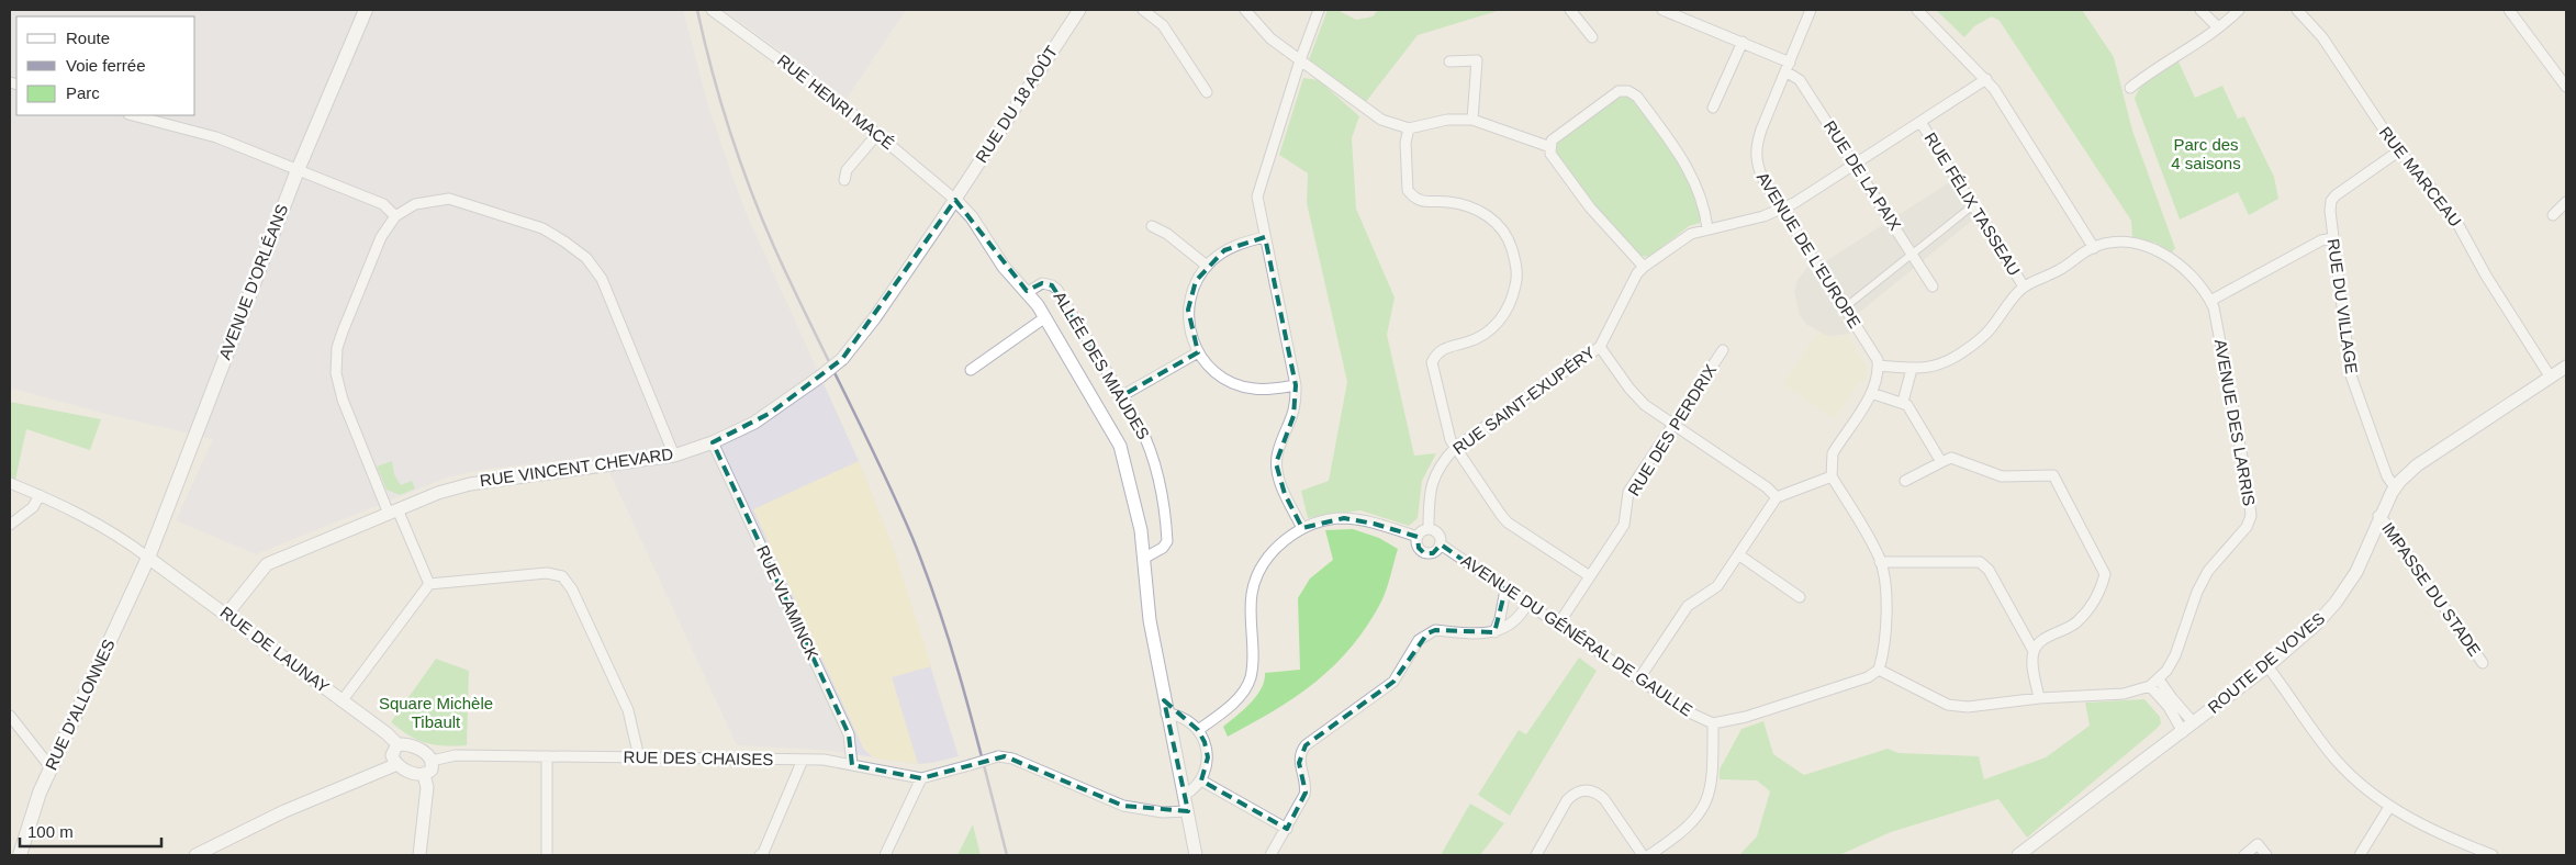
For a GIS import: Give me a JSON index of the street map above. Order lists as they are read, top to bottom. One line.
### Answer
{"streets":{"main road":["AVENUE D'ORLÉANS","RUE D'ALLONNES"],"street":["RUE HENRI MACÉ","RUE DU 18 AOÛT","RUE DE LA PAIX","RUE MARCEAU","RUE FÉLIX TASSEAU","AVENUE DE L'EUROPE","RUE DU VILLAGE","ALLÉE DES MIAUDES","RUE SAINT-EXUPÉRY","AVENUE DES LARRIS","RUE DES PERDRIX","RUE VINCENT CHEVARD","IMPASSE DU STADE","RUE VLAMINCK","AVENUE DU GÉNÉRAL DE GAULLE","RUE DE LAUNAY","ROUTE DE VOVES","RUE DES CHAISES"]},"crossings":[["RUE HENRI MACÉ","RUE DU 18 AOÛT"],["RUE HENRI MACÉ","RUE VINCENT CHEVARD"],["RUE DU 18 AOÛT","RUE VINCENT CHEVARD"],["RUE DE LA PAIX","AVENUE DE L'EUROPE"],["RUE DE LA PAIX","RUE SAINT-EXUPÉRY"],["RUE MARCEAU","RUE DU VILLAGE"],["RUE MARCEAU","ROUTE DE VOVES"],["RUE FÉLIX TASSEAU","RUE SAINT-EXUPÉRY"],["AVENUE DE L'EUROPE","RUE SAINT-EXUPÉRY"],["AVENUE D'ORLÉANS","RUE DE LAUNAY"],["AVENUE D'ORLÉANS","RUE D'ALLONNES"],["RUE DU VILLAGE","ROUTE DE VOVES"],["RUE SAINT-EXUPÉRY","AVENUE DU GÉNÉRAL DE GAULLE"],["RUE DES PERDRIX","AVENUE DU GÉNÉRAL DE GAULLE"],["RUE VINCENT CHEVARD","RUE VLAMINCK"],["RUE VINCENT CHEVARD","RUE DE LAUNAY"],["IMPASSE DU STADE","ROUTE DE VOVES"],["RUE VLAMINCK","RUE DES CHAISES"],["RUE DE LAUNAY","RUE D'ALLONNES"],["RUE DE LAUNAY","RUE DES CHAISES"]],"parks":["Parc des 4 saisons","Square Michèle Tibault"],"legend":["Route","Voie ferrée","Parc"],"scale_bar":"100 m"}
